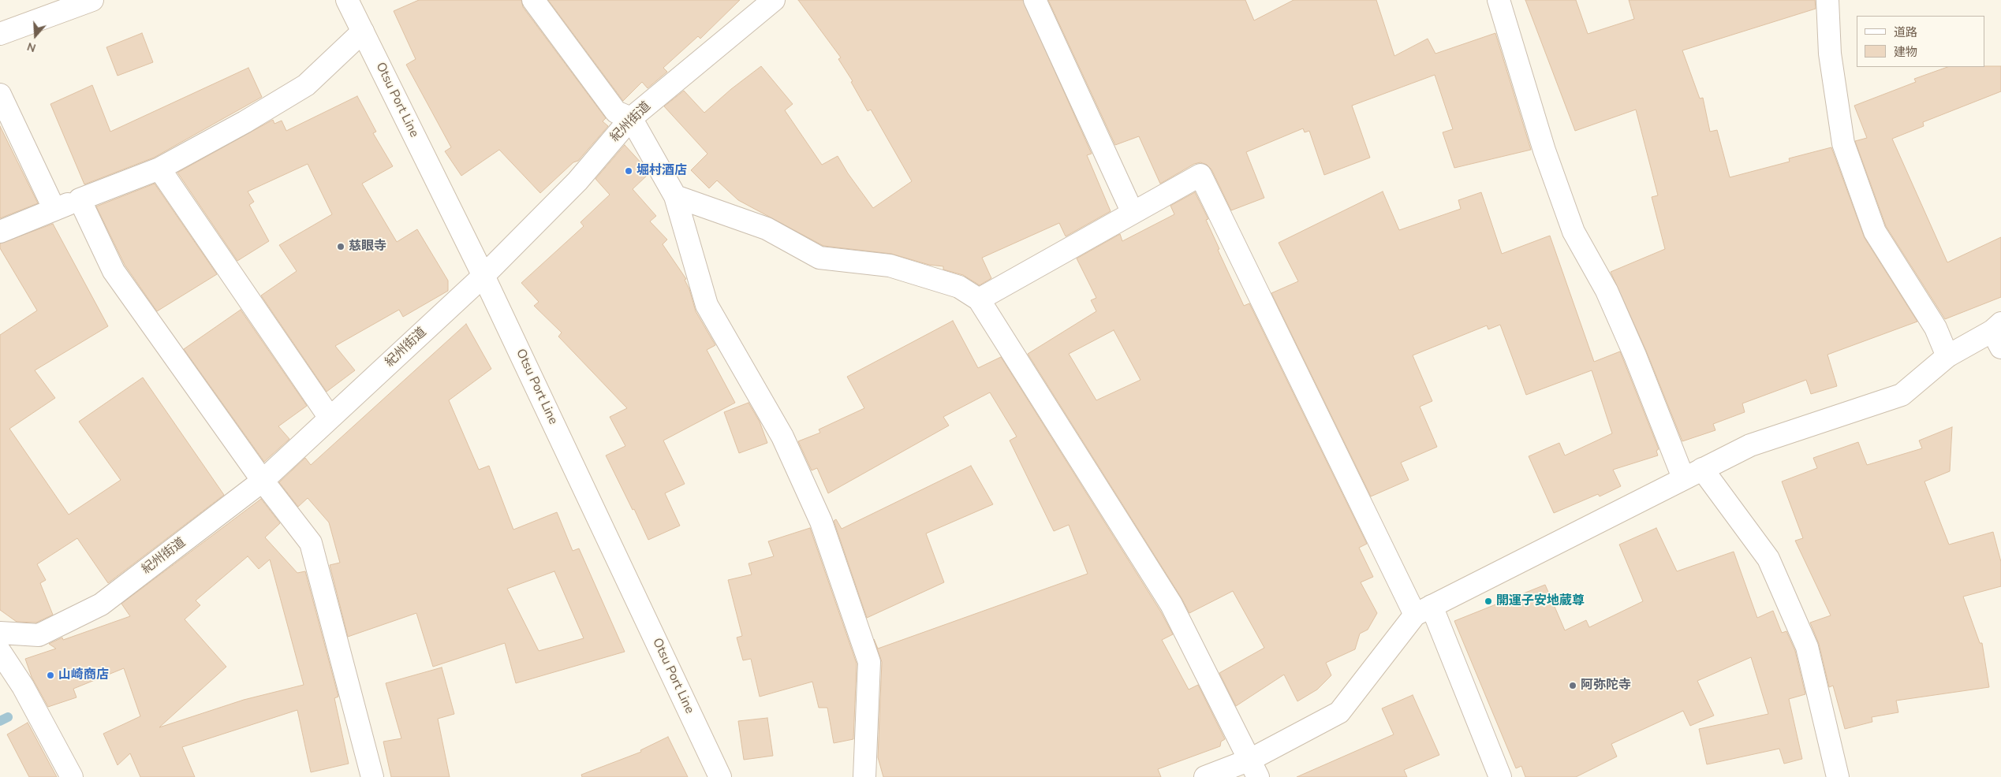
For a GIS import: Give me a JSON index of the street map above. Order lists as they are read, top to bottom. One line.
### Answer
{"streets":{"street":["Otsu Port Line","紀州街道"]},"crossings":[["Otsu Port Line","紀州街道"]],"places":["堀村酒店","慈眼寺","開運子安地蔵尊","山崎商店","阿弥陀寺"],"legend":["道路","建物"],"north":"bottom"}
